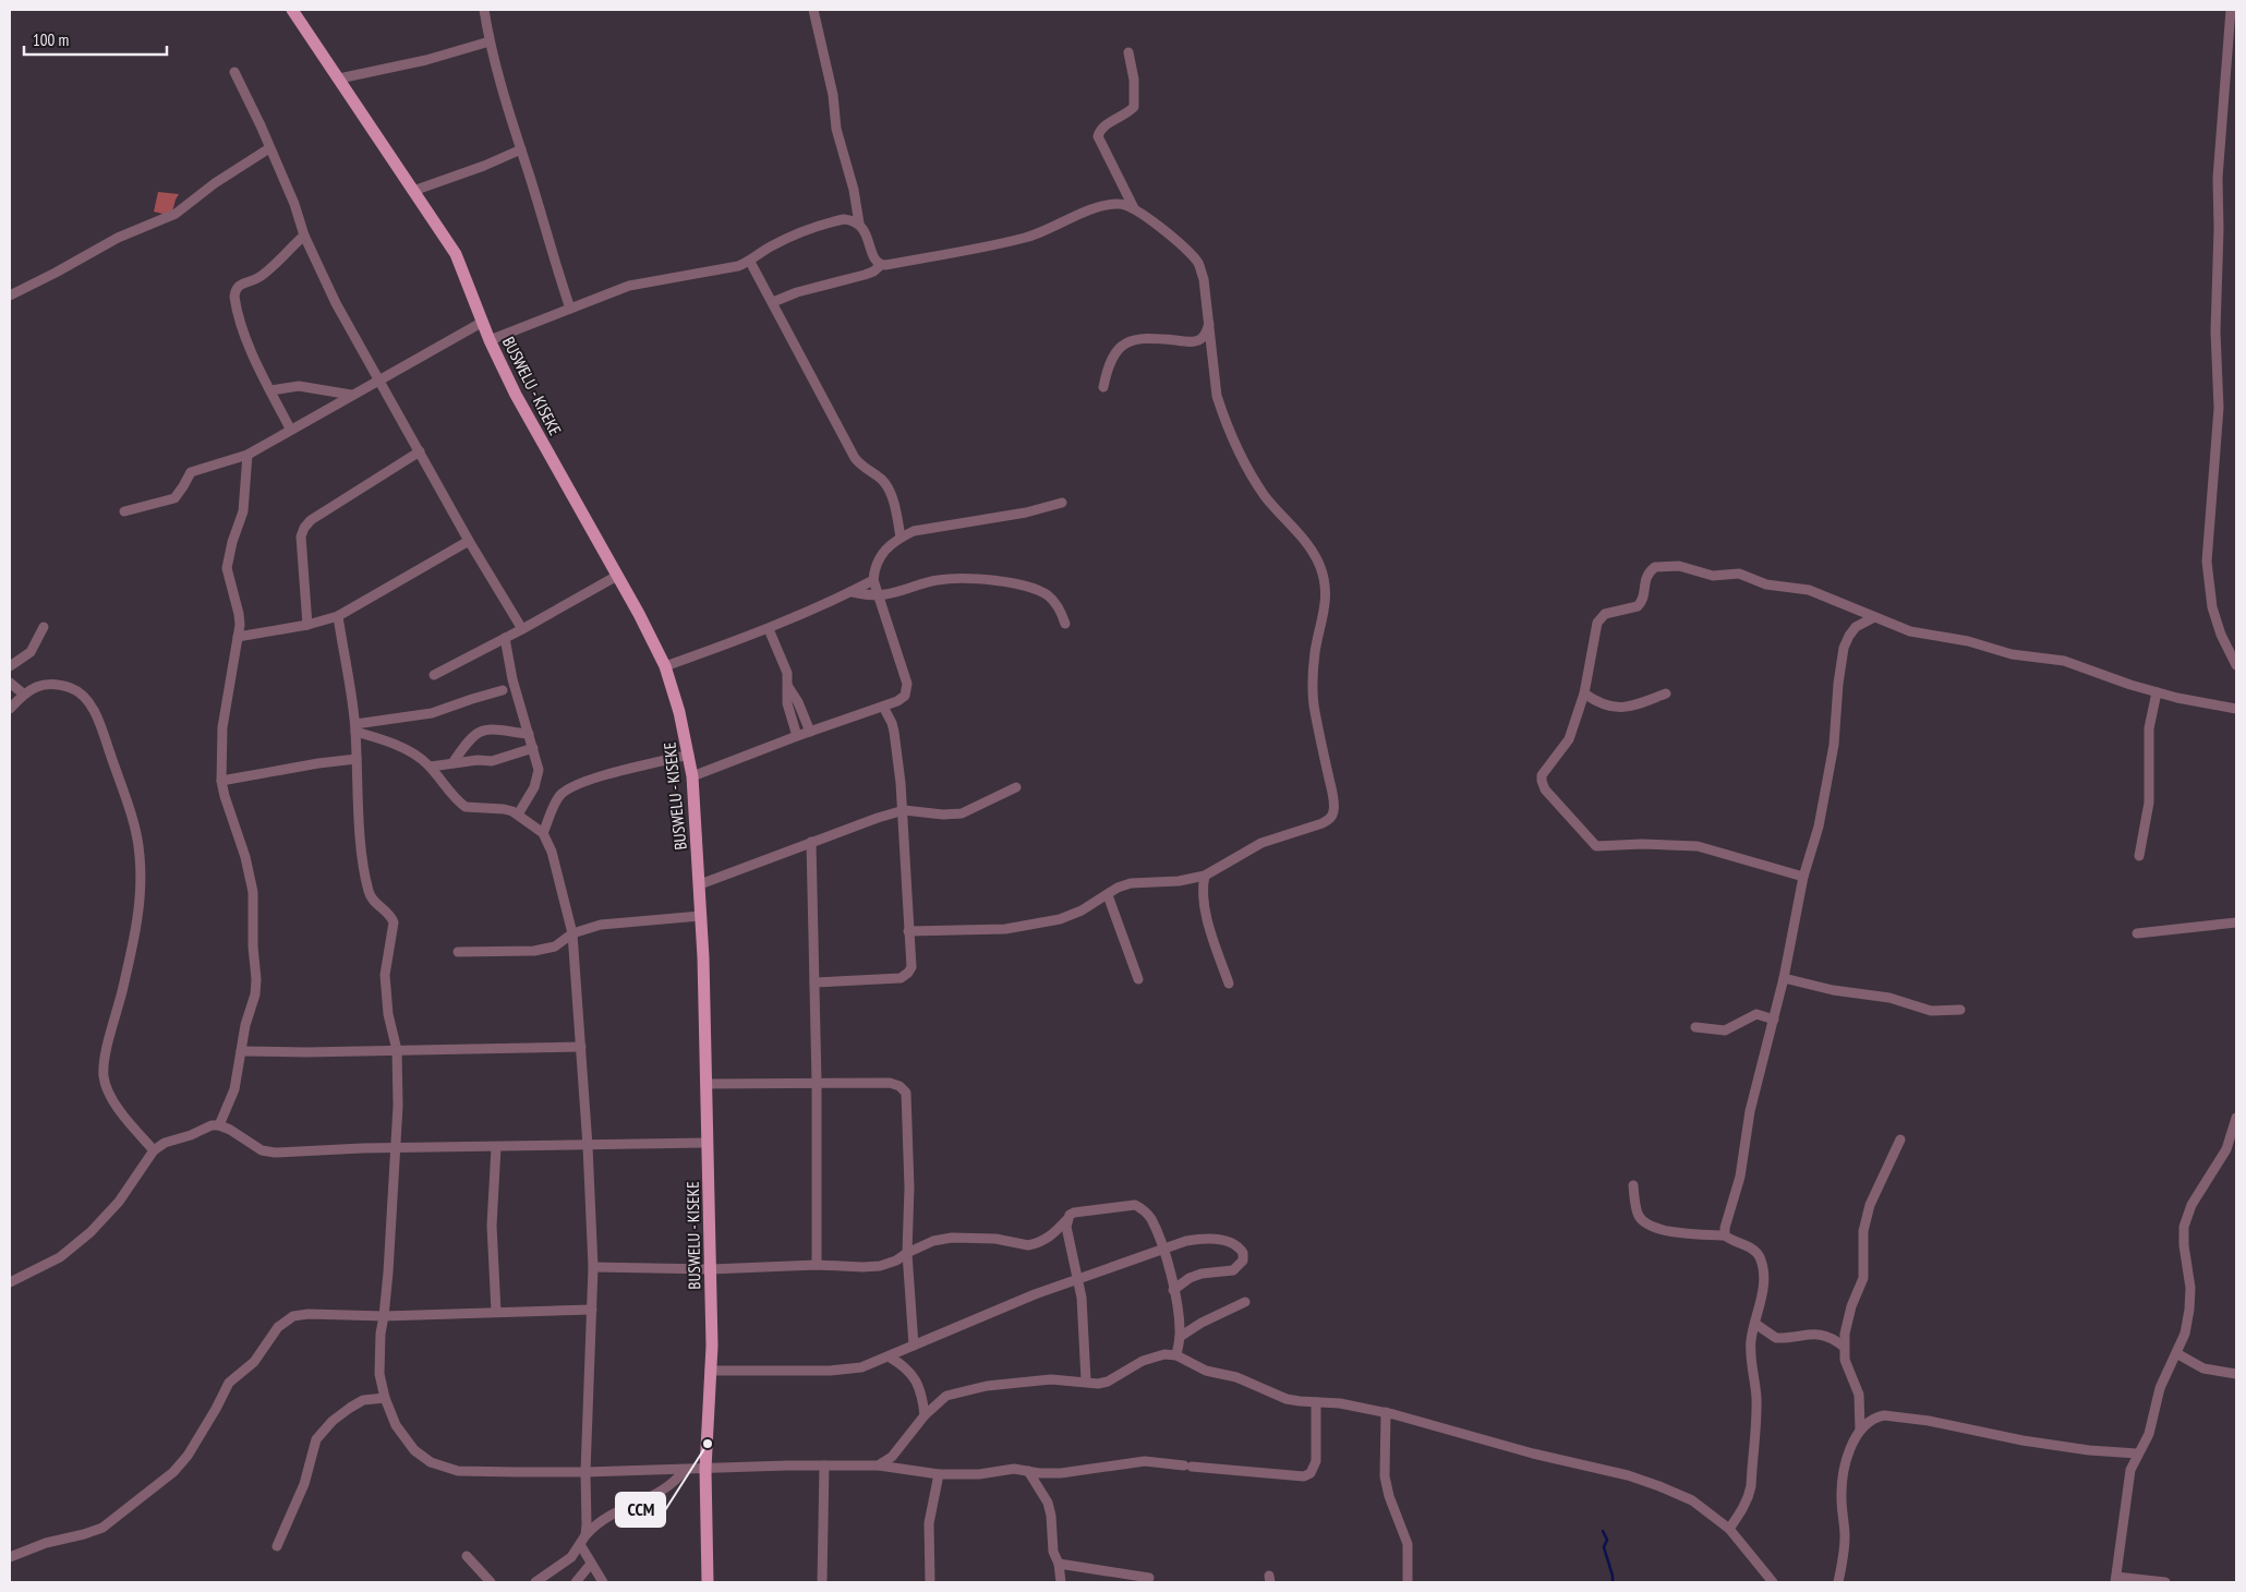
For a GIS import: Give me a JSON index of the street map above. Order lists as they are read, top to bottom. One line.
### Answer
{"streets":{"main road":["BUSWELU - KISEKE"]},"places":["CCM"],"scale_bar":"100 m"}
